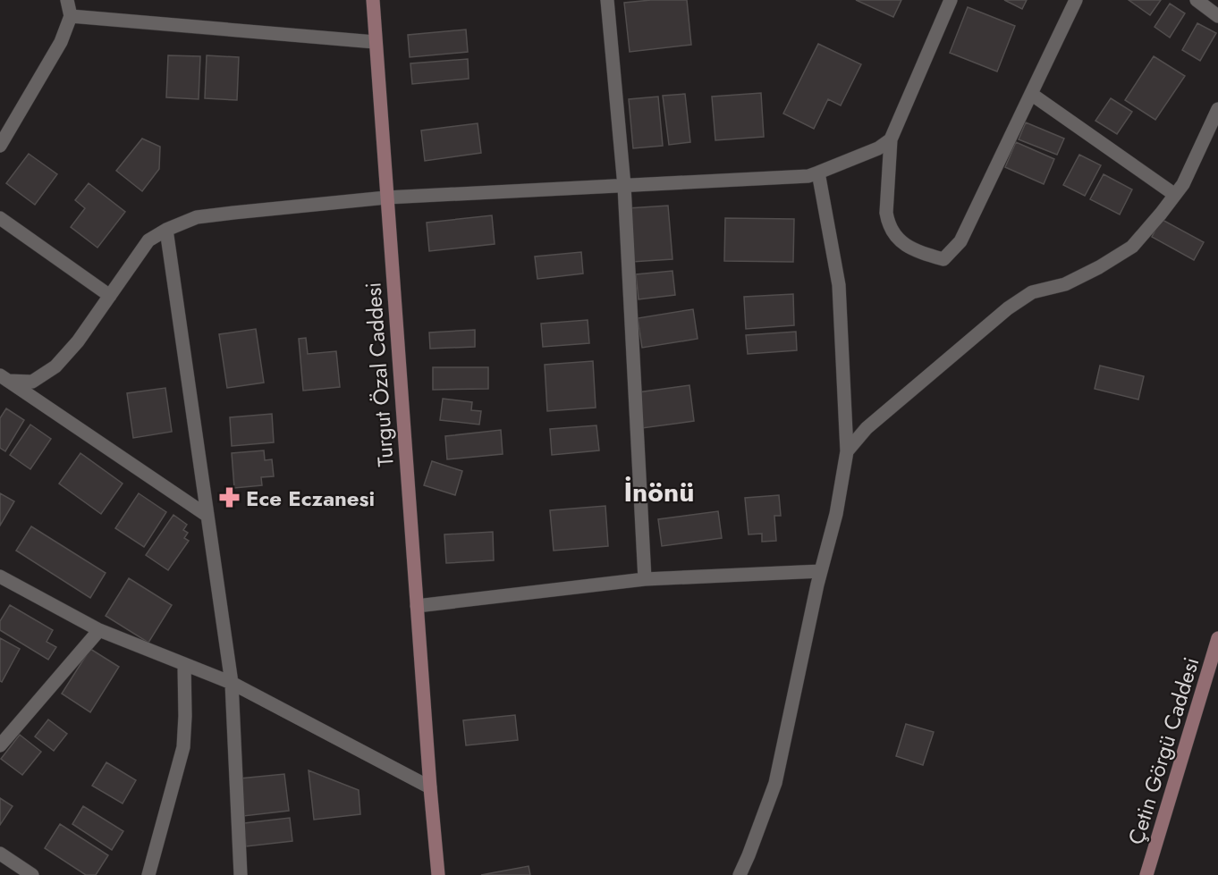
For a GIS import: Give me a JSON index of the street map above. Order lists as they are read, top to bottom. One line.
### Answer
{"streets":{"street":["Turgut Özal Caddesi","Çetin Görgü Caddesi"]},"districts":["İnönü"],"places":{"pharmacy":["Ece Eczanesi"]}}
